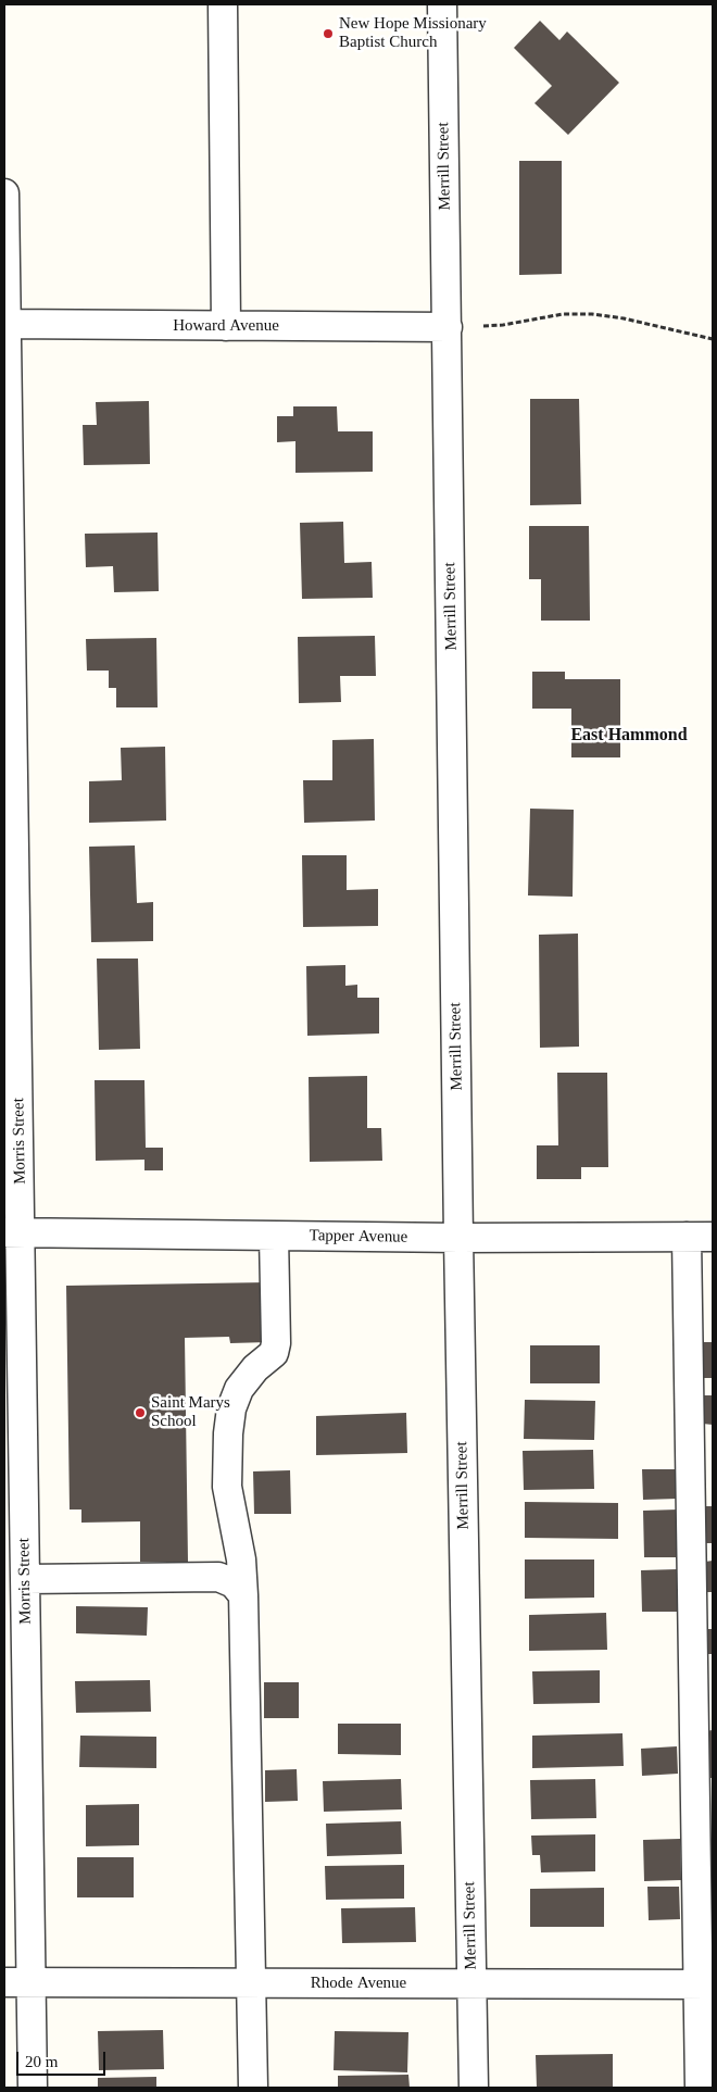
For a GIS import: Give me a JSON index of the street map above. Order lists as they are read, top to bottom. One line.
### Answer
{"streets":{"street":["Merrill Street","Howard Avenue","Morris Street","Tapper Avenue","Rhode Avenue"]},"crossings":[["Merrill Street","Howard Avenue"],["Merrill Street","Tapper Avenue"],["Merrill Street","Rhode Avenue"],["Howard Avenue","Morris Street"],["Morris Street","Tapper Avenue"],["Morris Street","Rhode Avenue"]],"districts":["East Hammond"],"places":["New Hope Missionary Baptist Church","Saint Marys School"],"scale_bar":"20 m"}
